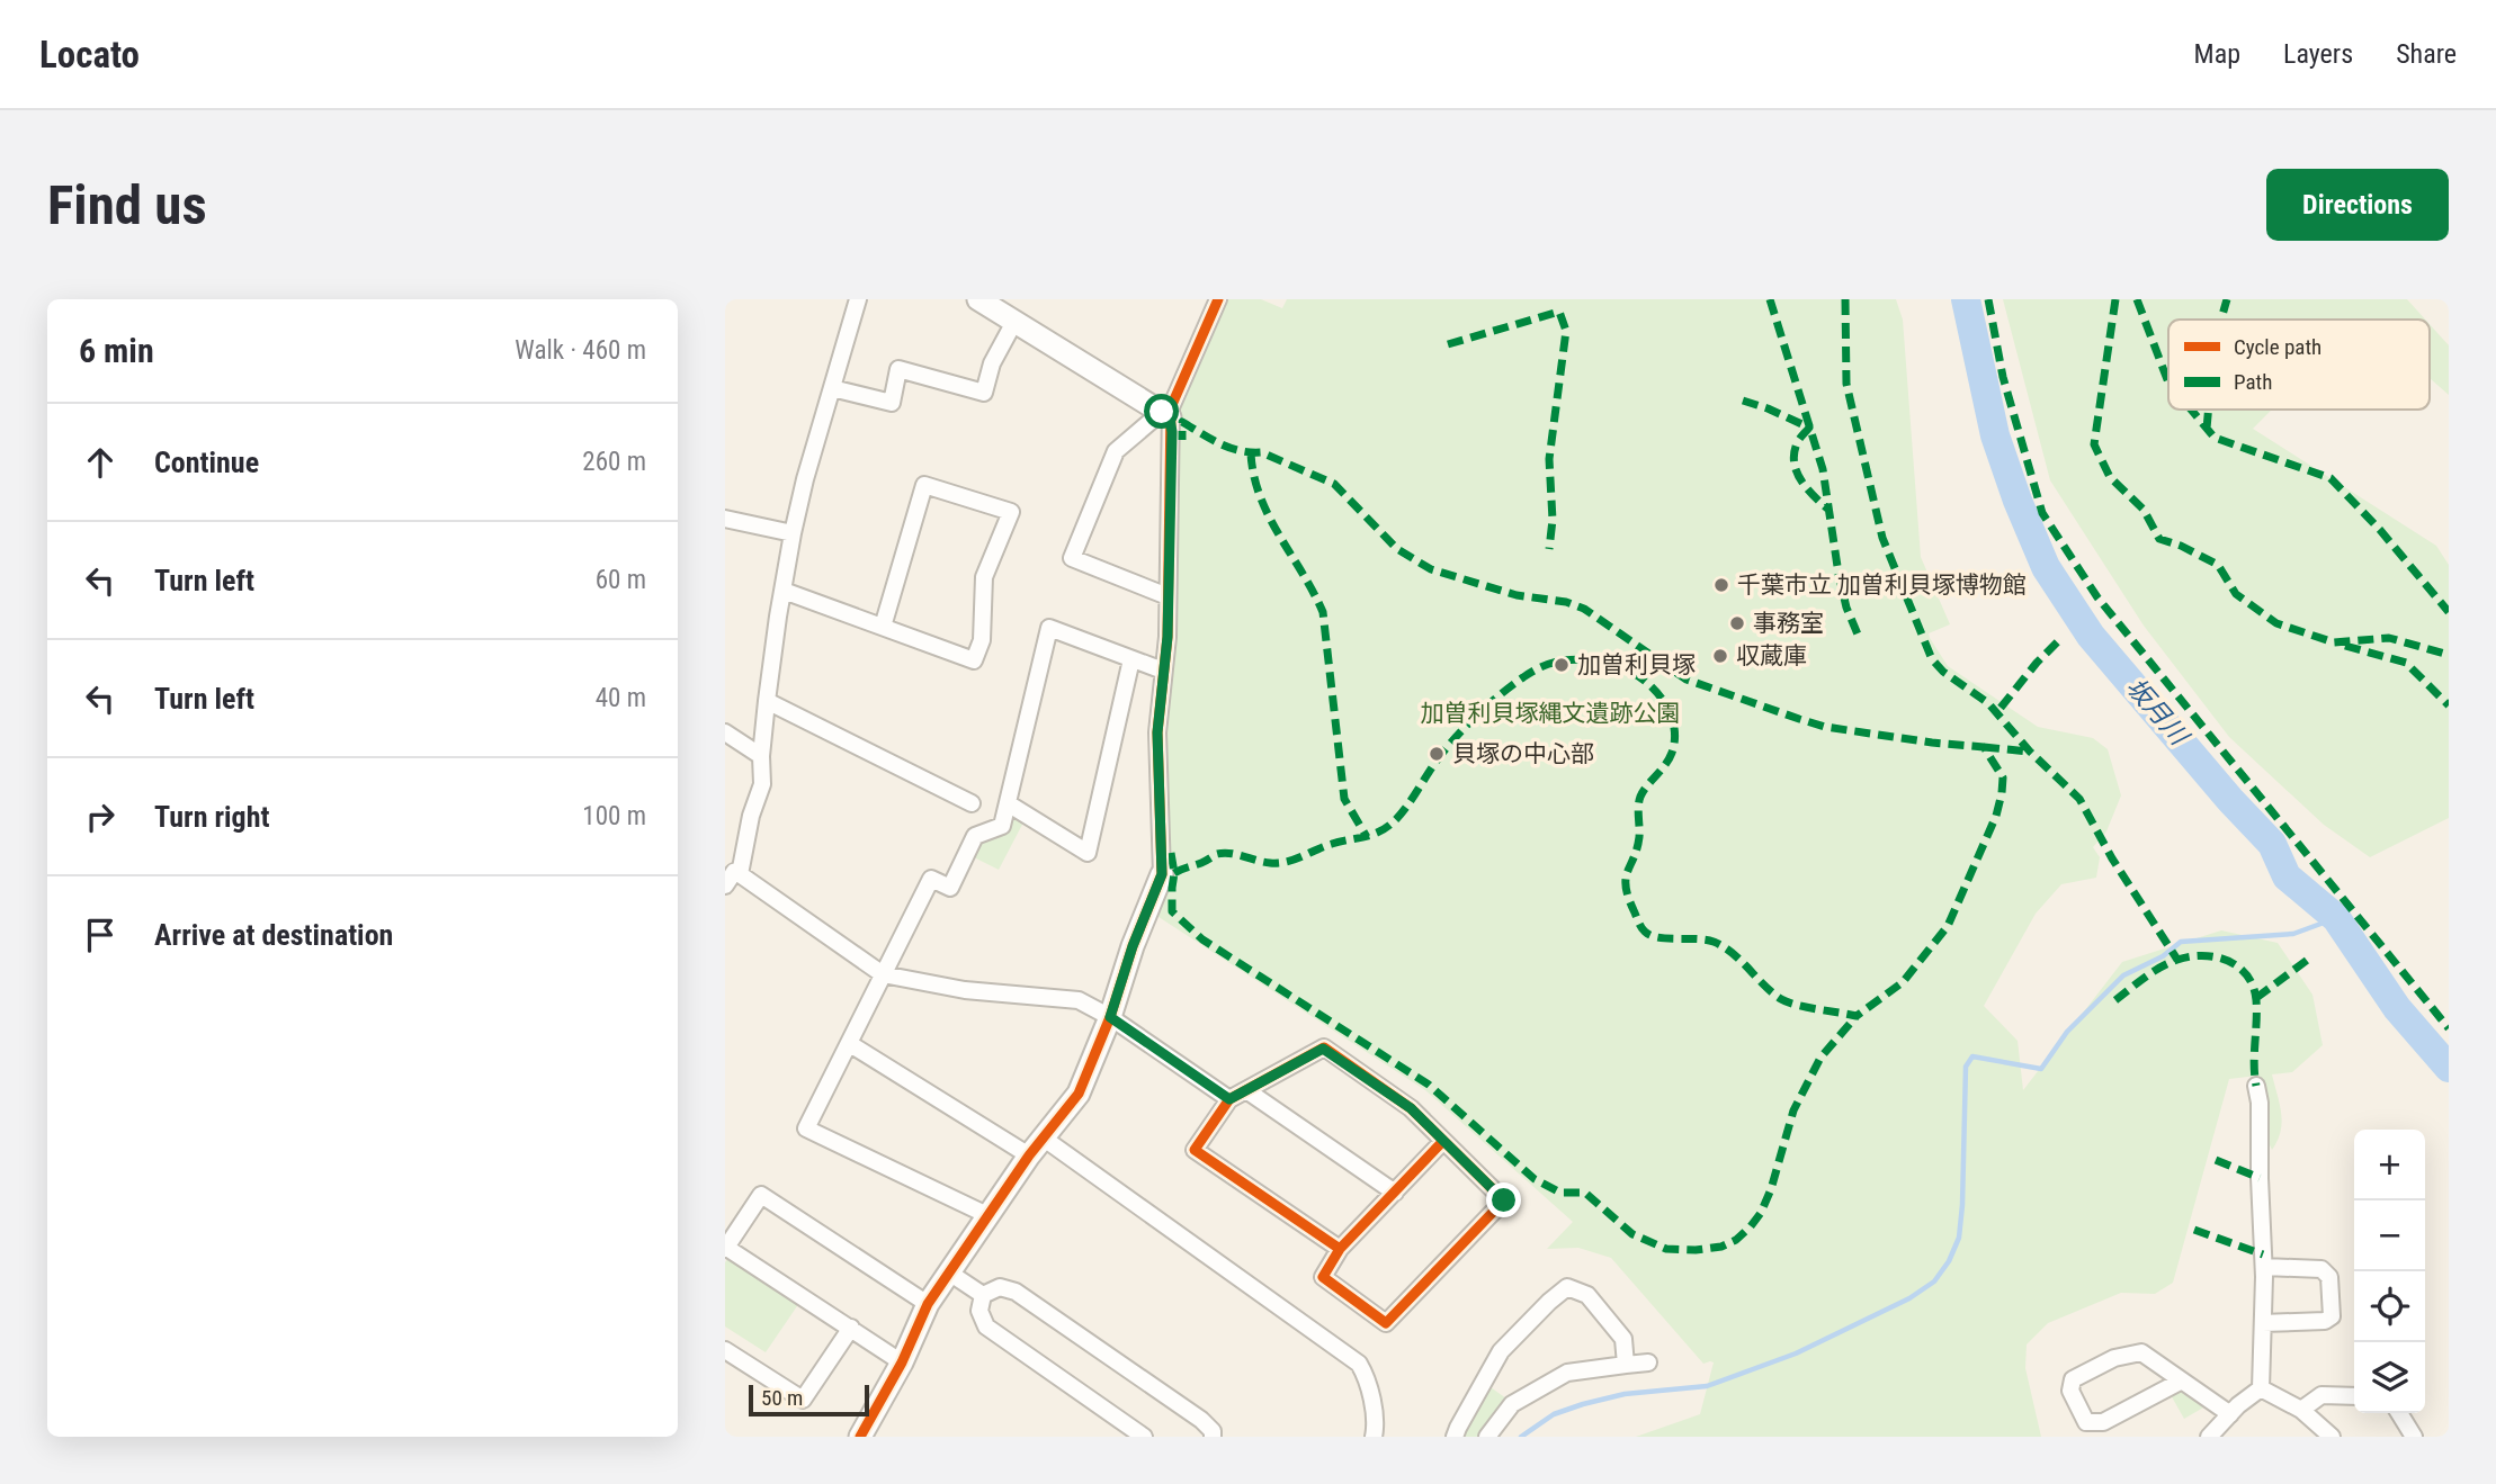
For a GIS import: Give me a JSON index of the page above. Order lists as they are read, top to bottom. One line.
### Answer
{"water":["坂月川"],"parks":["加曽利貝塚縄文遺跡公園"],"places":["千葉市立 加曽利貝塚博物館","事務室","収蔵庫","加曽利貝塚","貝塚の中心部"],"legend":["Cycle path","Path"],"scale_bar":"50 m","page":{"header":"Locato","nav":["Map","Layers","Share"],"buttons":"Directions","title":"Find us","heading":["6 min","Walk · 460 m"],"list":[["Continue","260 m"],["Turn left","60 m"],["Turn left","40 m"],["Turn right","100 m"],"Arrive at destination"],"map_buttons":["+","−"],"scale":"50 m"}}
